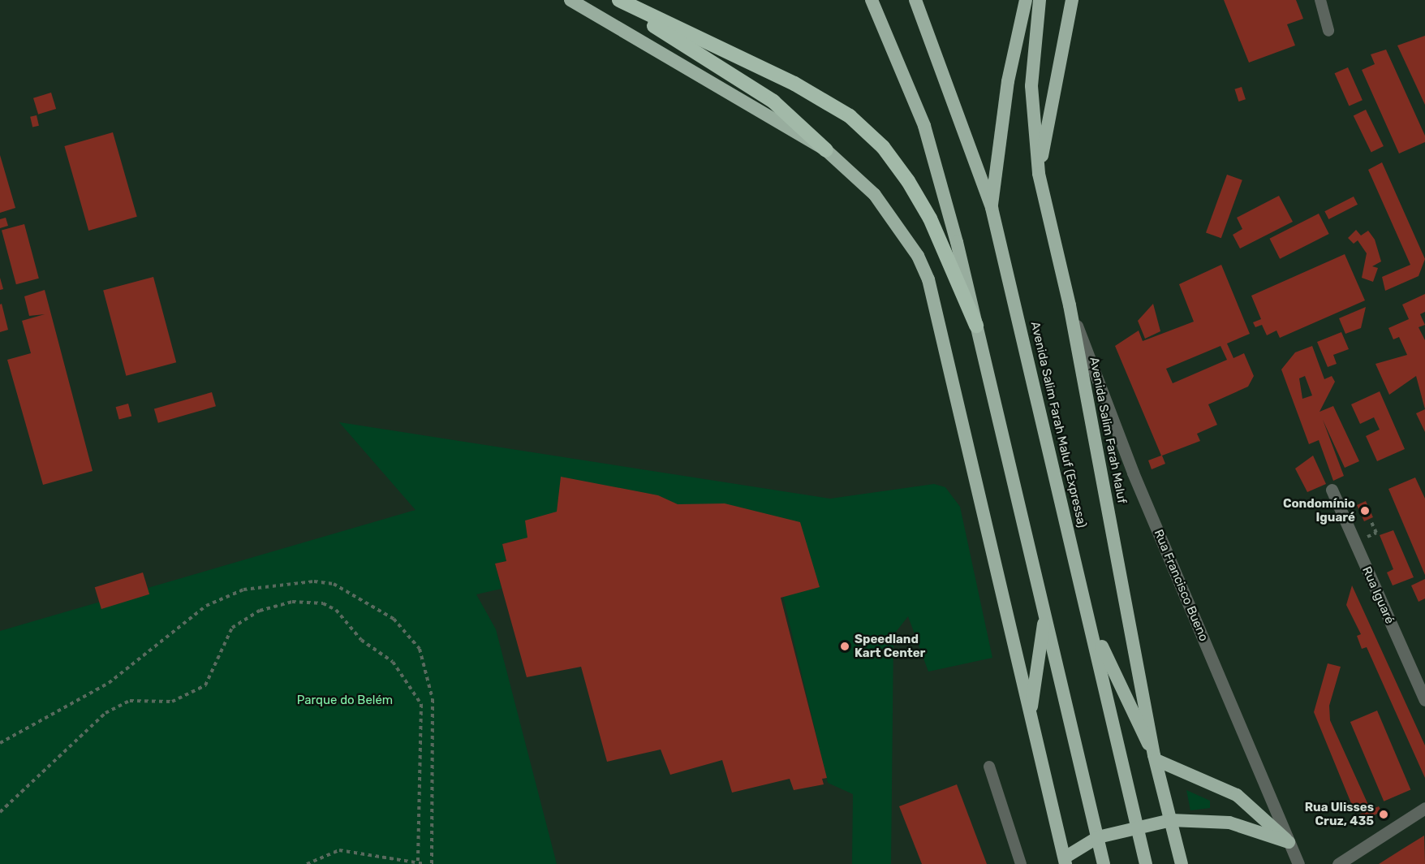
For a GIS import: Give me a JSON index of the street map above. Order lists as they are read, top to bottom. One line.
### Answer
{"streets":{"highway":["Avenida Salim Farah Maluf (Expressa)","Avenida Salim Farah Maluf"],"street":["Rua Francisco Bueno","Rua Iguaré"]},"crossings":[["Avenida Salim Farah Maluf","Rua Francisco Bueno"]],"parks":["Parque do Belém"],"places":["Condomínio Iguaré","Speedland Kart Center","Rua Ulisses Cruz, 435"]}
